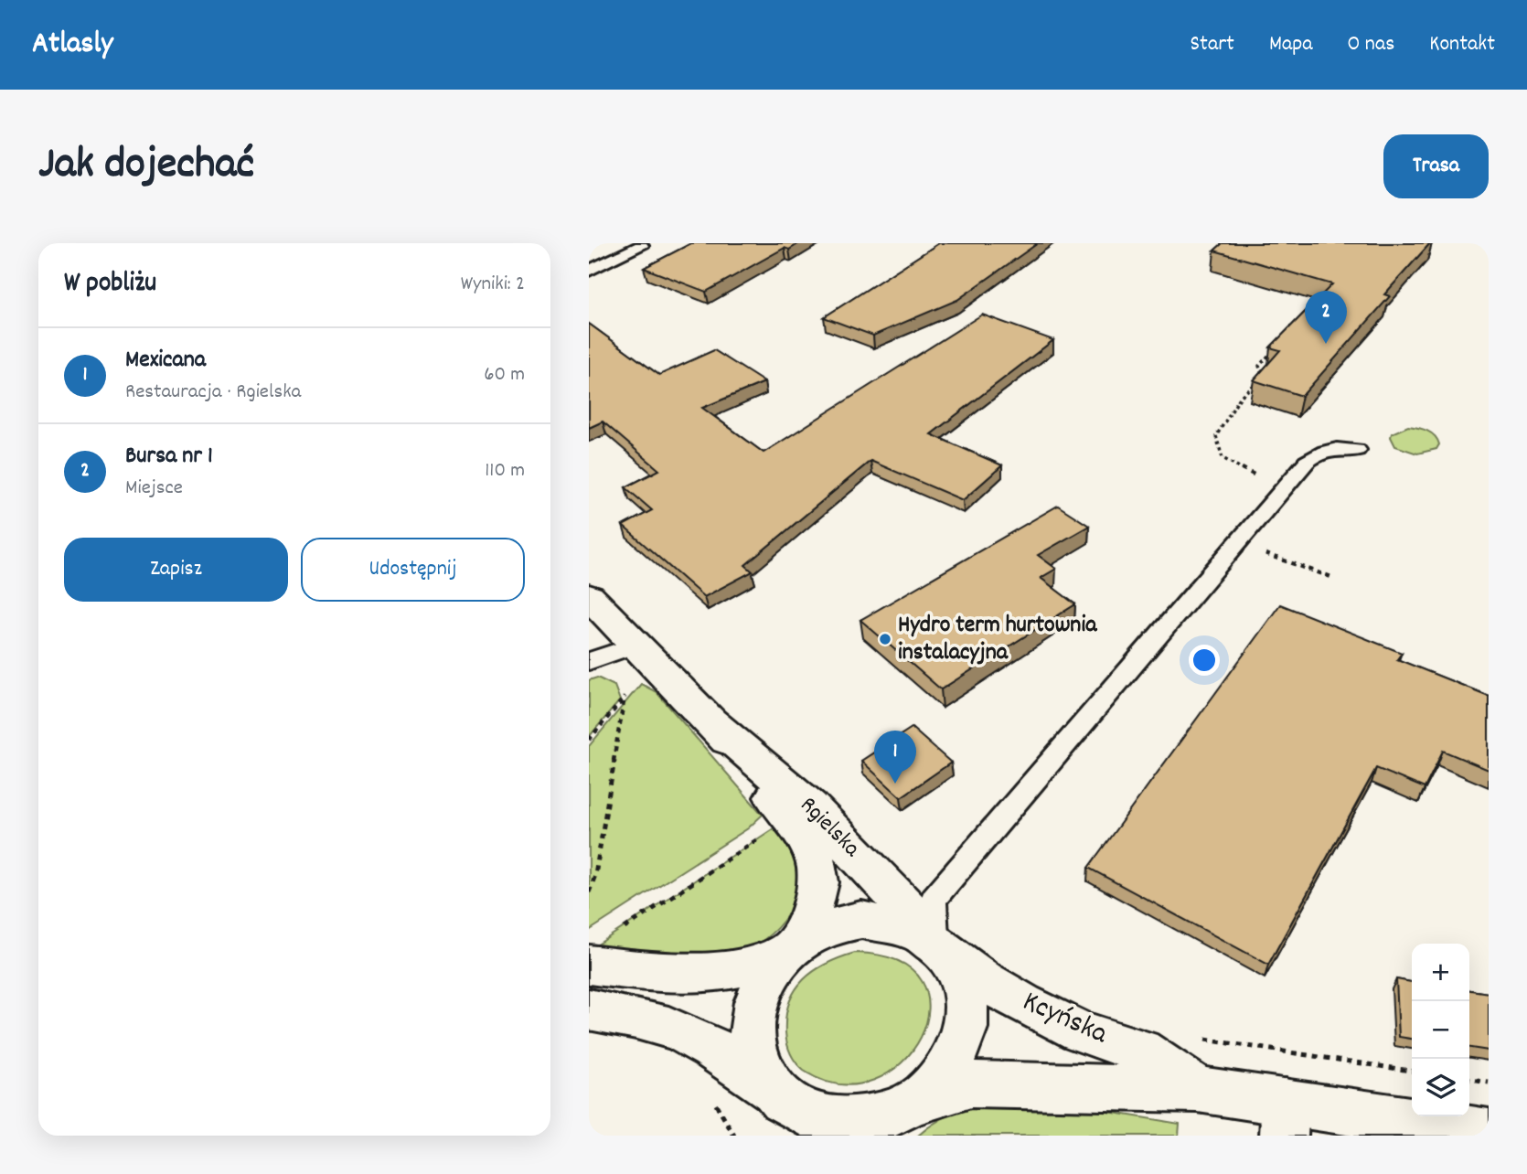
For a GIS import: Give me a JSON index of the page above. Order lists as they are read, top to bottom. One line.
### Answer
{"streets":{"street":["Rgielska","Kcyńska"]},"crossings":[["Rgielska","Kcyńska"]],"places":["Hydro term hurtownia instalacyjna"],"page":{"header":"Atlasly","nav":["Start","Mapa","O nas","Kontakt"],"title":"Jak dojechać","buttons":["Trasa",["Zapisz","Udostępnij"]],"heading":["W pobliżu","Wyniki: 2"],"pins":["2","1"],"list":[{"mark":"1","name":"Mexicana","note":"Restauracja · Rgielska","value":"60 m"},{"mark":"2","name":"Bursa nr 1","note":"Miejsce","value":"110 m"}],"map_buttons":["+","−"]}}
